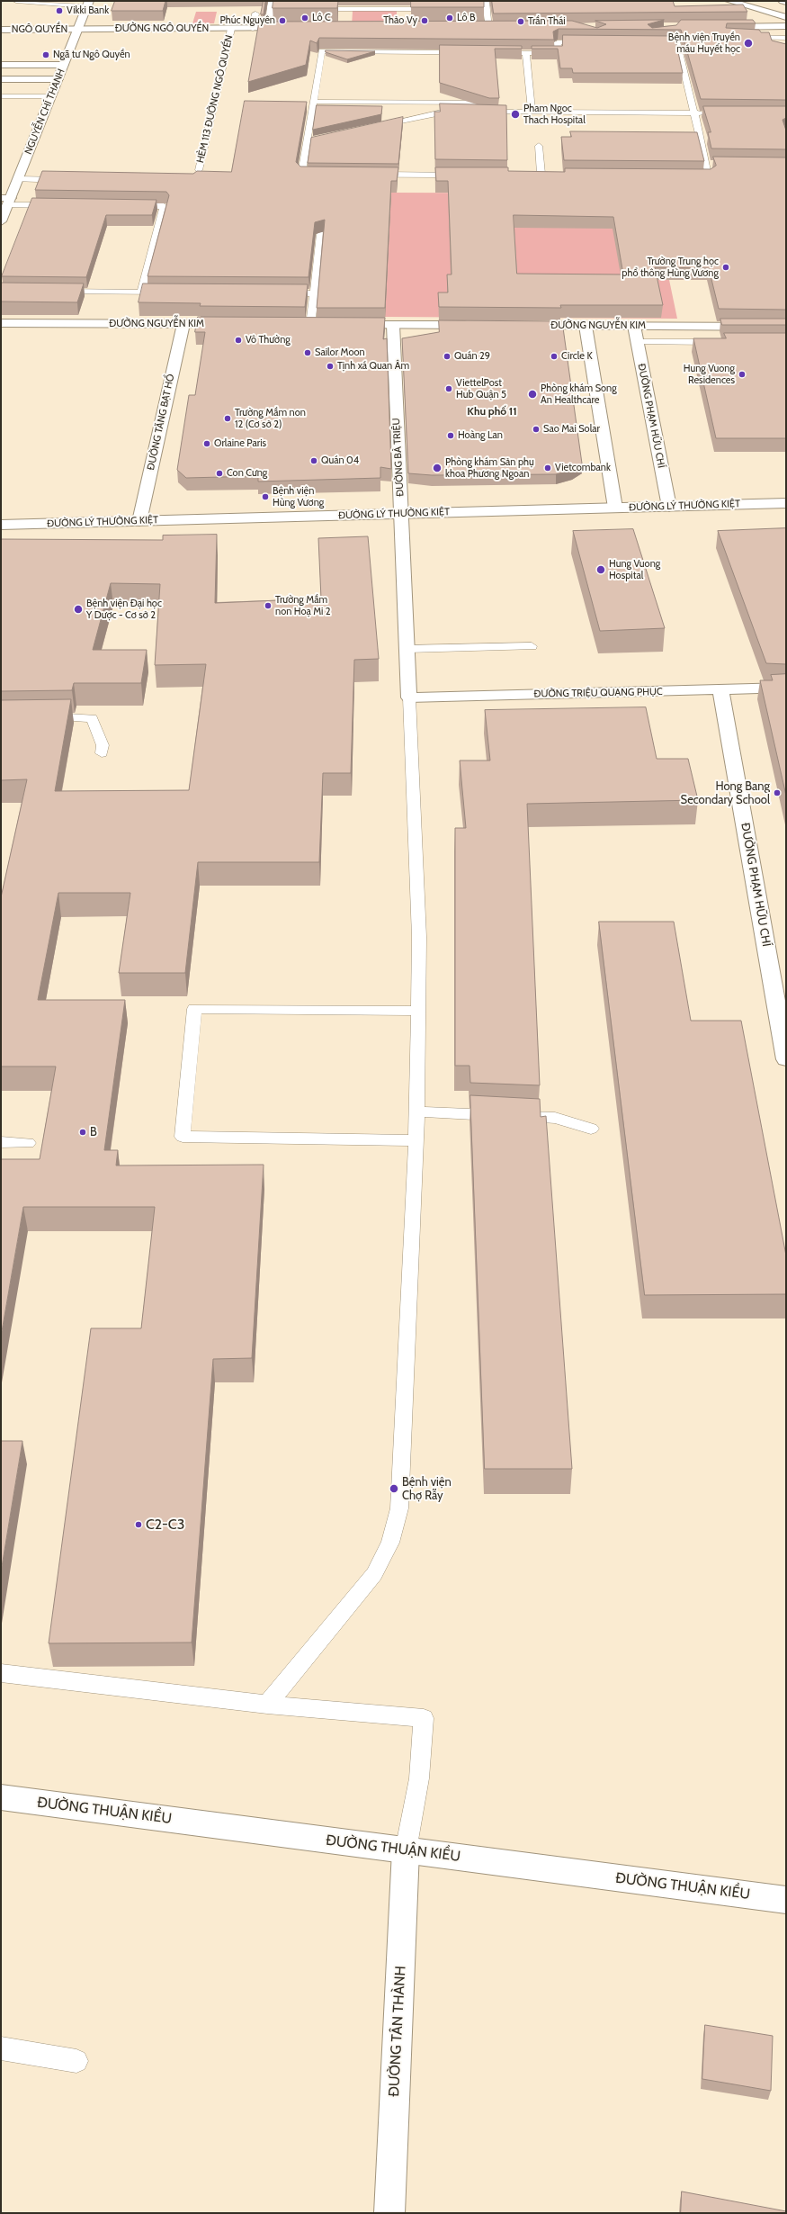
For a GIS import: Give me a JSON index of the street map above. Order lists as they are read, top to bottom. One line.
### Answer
{"streets":{"street":["ĐƯỜNG NGÔ QUYỀN","NGÔ QUYỀN","NGUYỄN CHÍ THANH","ĐƯỜNG NGUYỄN KIM","ĐƯỜNG PHẠM HỮU CHÍ","ĐƯỜNG TĂNG BẠT HỔ","ĐƯỜNG BÀ TRIỆU","ĐƯỜNG LÝ THƯỜNG KIỆT","ĐƯỜNG TRIỆU QUANG PHỤC","ĐƯỜNG THUẬN KIỀU","ĐƯỜNG TÂN THÀNH"],"lane":["HẺM 113 ĐƯỜNG NGÔ QUYỀN"]},"crossings":[["ĐƯỜNG NGÔ QUYỀN","NGÔ QUYỀN"],["ĐƯỜNG NGÔ QUYỀN","HẺM 113 ĐƯỜNG NGÔ QUYỀN"],["ĐƯỜNG NGÔ QUYỀN","NGUYỄN CHÍ THANH"],["NGÔ QUYỀN","NGUYỄN CHÍ THANH"],["ĐƯỜNG NGUYỄN KIM","ĐƯỜNG PHẠM HỮU CHÍ"],["ĐƯỜNG NGUYỄN KIM","ĐƯỜNG TĂNG BẠT HỔ"],["ĐƯỜNG PHẠM HỮU CHÍ","ĐƯỜNG LÝ THƯỜNG KIỆT"],["ĐƯỜNG PHẠM HỮU CHÍ","ĐƯỜNG TRIỆU QUANG PHỤC"],["ĐƯỜNG TĂNG BẠT HỔ","ĐƯỜNG LÝ THƯỜNG KIỆT"],["ĐƯỜNG BÀ TRIỆU","ĐƯỜNG LÝ THƯỜNG KIỆT"],["ĐƯỜNG BÀ TRIỆU","ĐƯỜNG TRIỆU QUANG PHỤC"],["ĐƯỜNG THUẬN KIỀU","ĐƯỜNG TÂN THÀNH"]],"districts":["Khu phố 11"],"places":["Vikki Bank","Lô C","Lô B","Phúc Nguyên","Thảo Vy","Trần Thái","Bệnh viện Truyền máu Huyết học","Ngã tư Ngô Quyền","Pham Ngoc Thach Hospital","Trường Trung học phổ thông Hùng Vương","Vô Thường","Sailor Moon","Quán 29","Circle K","Tịnh xá Quan Âm","Hung Vuong Residences","ViettelPost Hub Quận 5","Phòng khám Song An Healthcare","Trường Mầm non 12 (Cơ sở 2)","Sao Mai Solar","Hoàng Lan","Orlaine Paris","Quán 04","Phòng khám Sản phụ khoa Phương Ngoan","Vietcombank","Con Cưng","Bệnh viện Hùng Vương","Hung Vuong Hospital","Trường Mầm non Hoạ Mi 2","Bệnh viện Đại học Y Dược - Cơ sở 2","Hong Bang Secondary School","B","Bệnh viện Chợ Rẫy","C2-C3"]}
